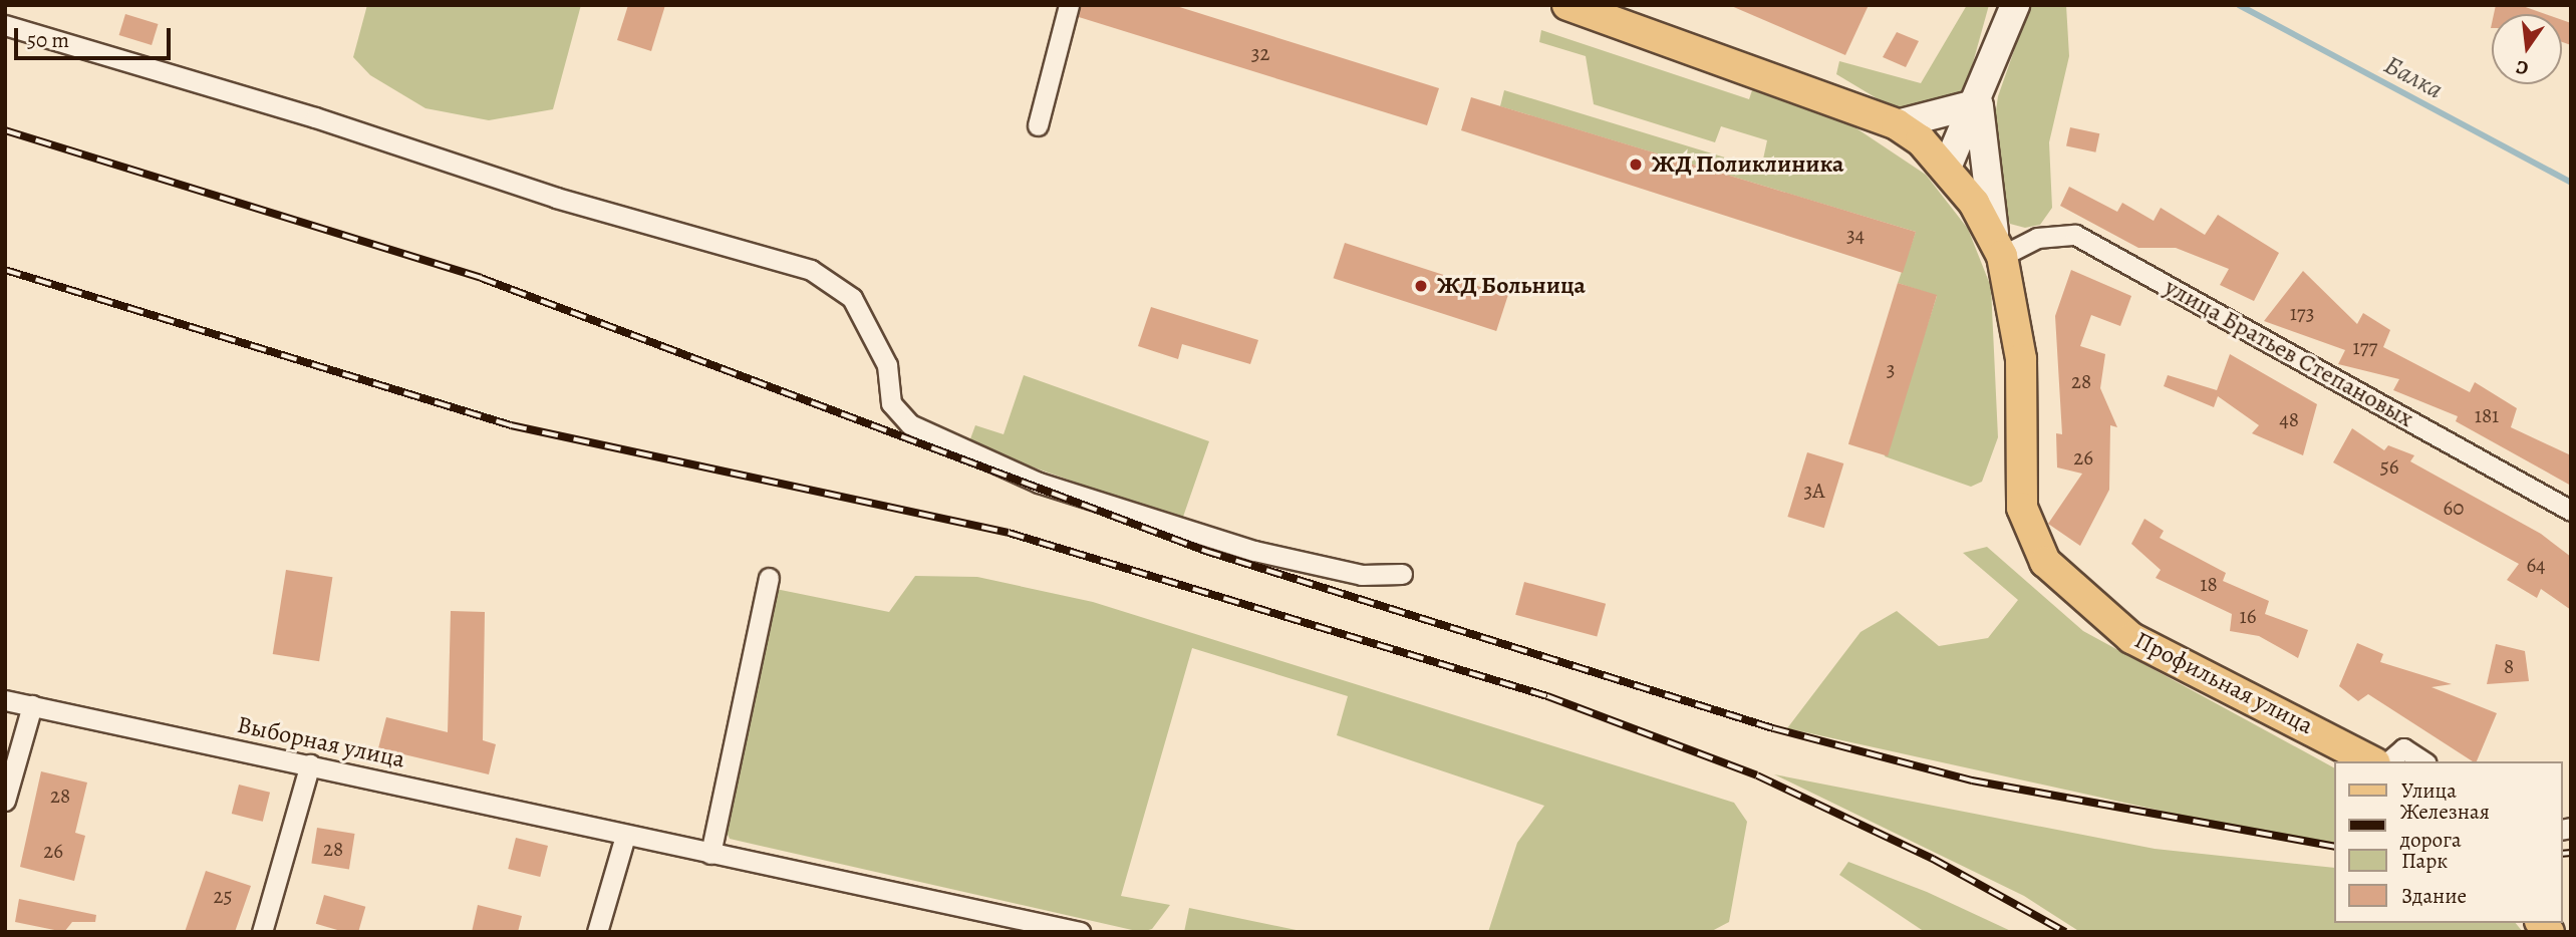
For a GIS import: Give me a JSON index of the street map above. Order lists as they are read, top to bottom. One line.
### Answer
{"streets":{"main road":["Профильная улица"],"street":["улица Братьев Степановых","Выборная улица"]},"crossings":[["улица Братьев Степановых","Профильная улица"]],"water":["Балка"],"places":["ЖД Поликлиника","ЖД Больница"],"house_numbers":["32","34","173","177","3","28","181","48","26","56","3А","60","64","18","16","8","28","28","26","25"],"legend":["Улица","Железная дорога","Парк","Здание"],"scale_bar":"50 m","north":"bottom"}
